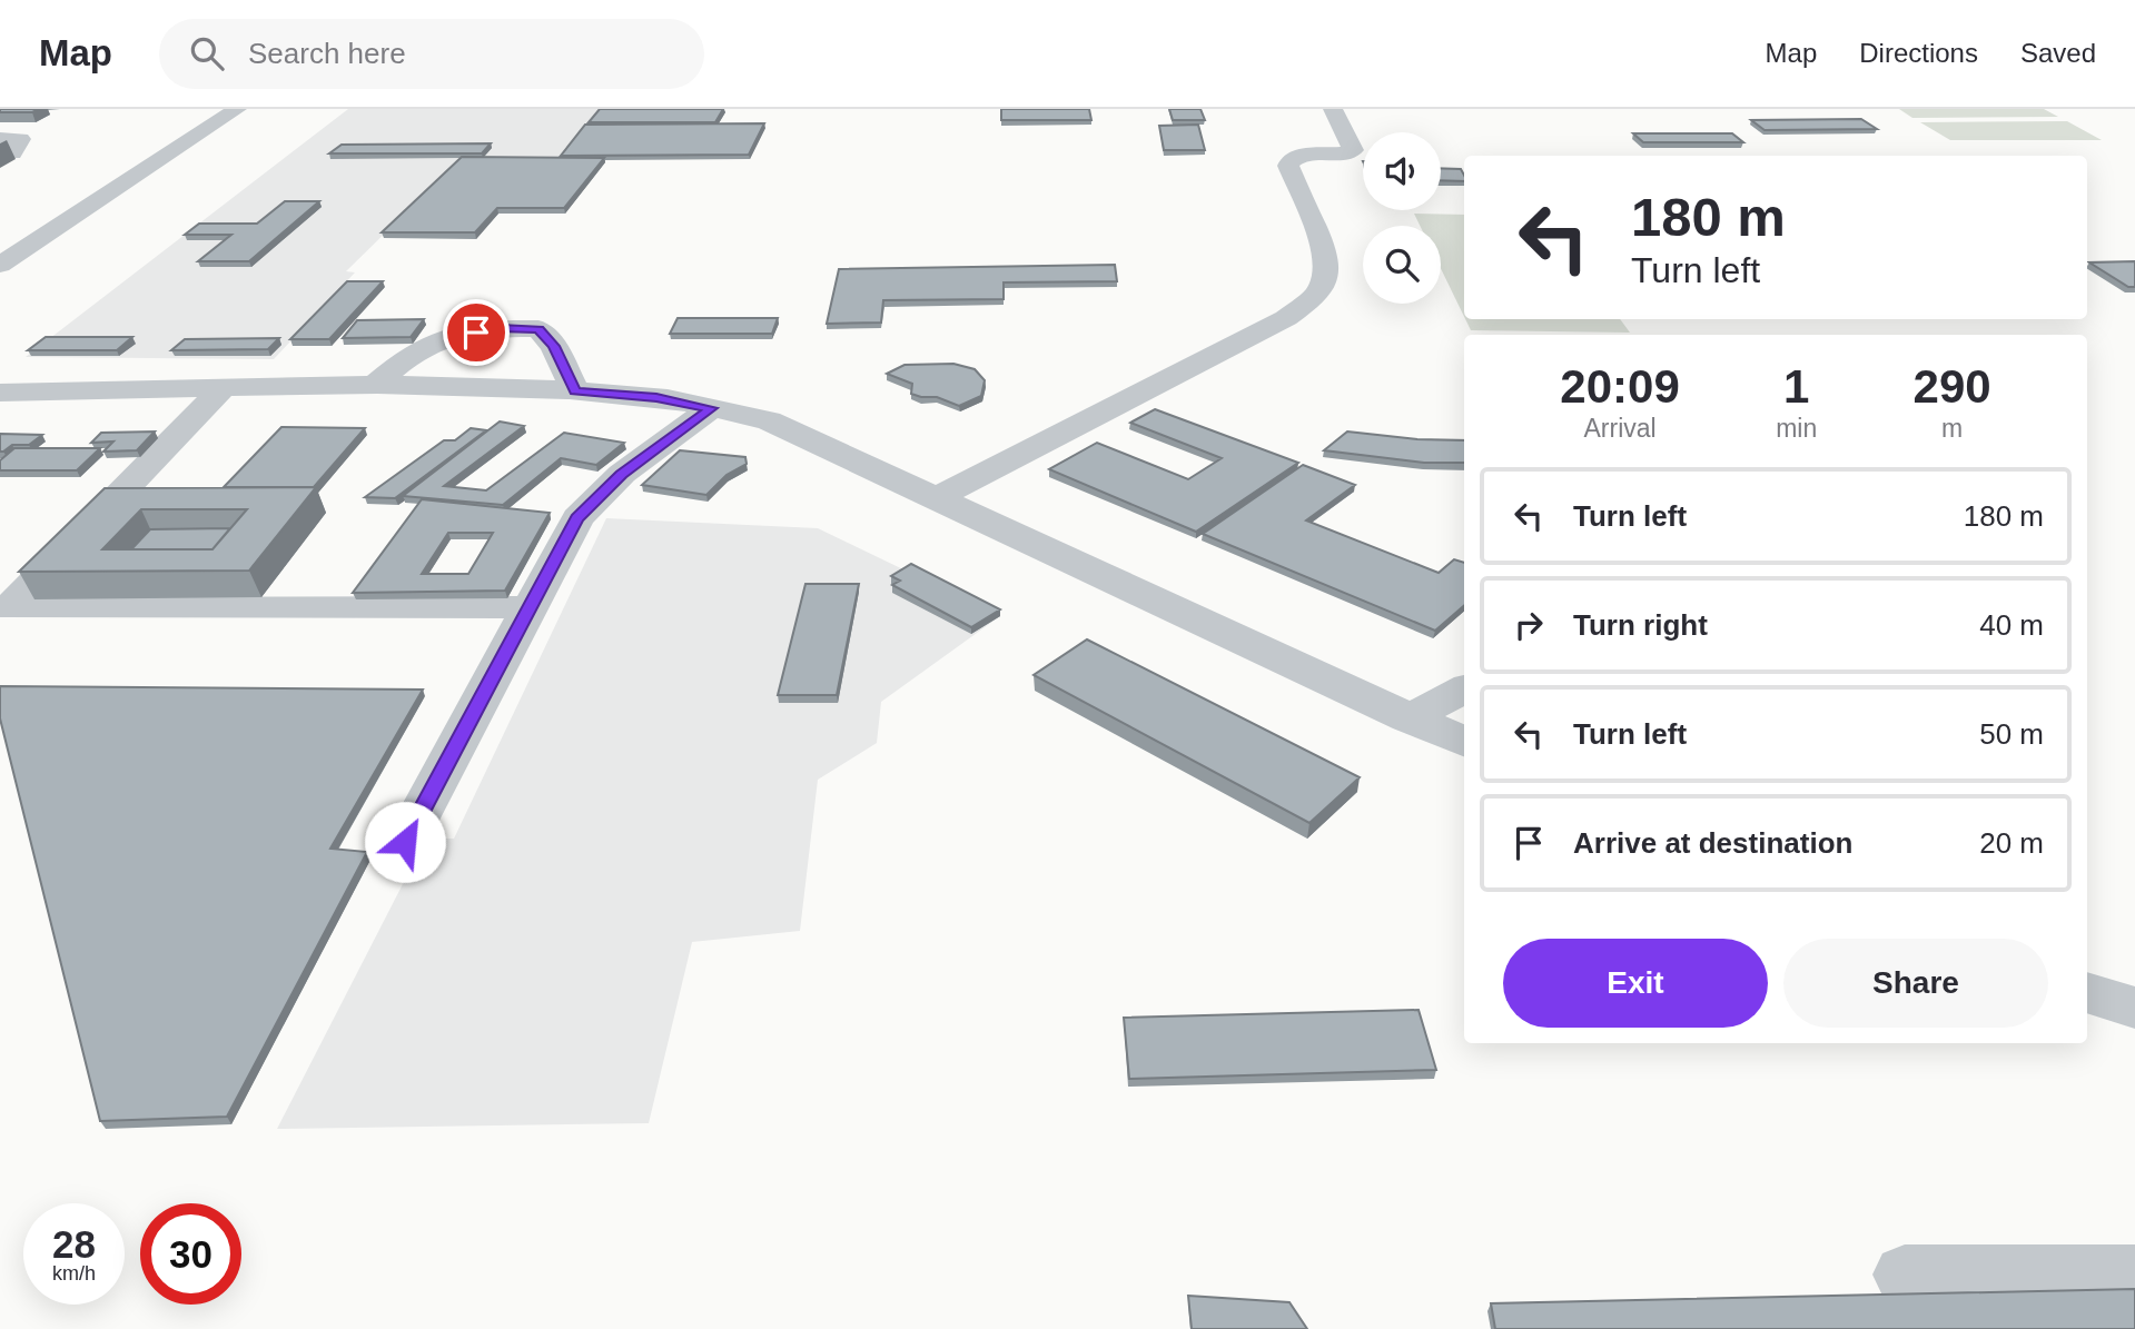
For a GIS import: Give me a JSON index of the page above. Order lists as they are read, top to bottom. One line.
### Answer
{"page":{"header":"Map","search":"Search here","nav":["Map","Directions","Saved"],"turn":["180 m","Turn left"],"eta":["20:09","Arrival","1","min","290","m"],"list":[{"name":"Turn left","value":"180 m"},{"name":"Turn right","value":"40 m"},{"name":"Turn left","value":"50 m"},{"name":"Arrive at destination","value":"20 m"}],"buttons":["Exit","Share"],"speed":"28 km/h","limit":"30"}}
